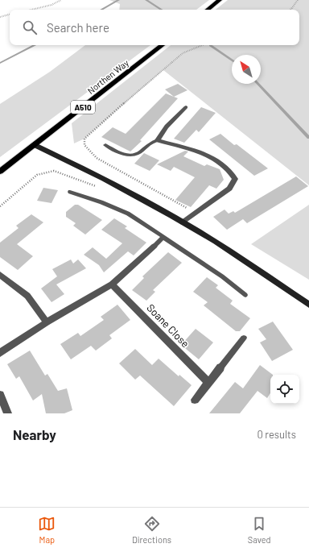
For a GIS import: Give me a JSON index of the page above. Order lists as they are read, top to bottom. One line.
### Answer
{"streets":{"main road":["Northen Way","A510"],"street":["Soane Close"]},"north":"top left","page":{"search":"Search here","heading":["Nearby","0 results"],"nav":["Map","Directions","Saved"]}}
